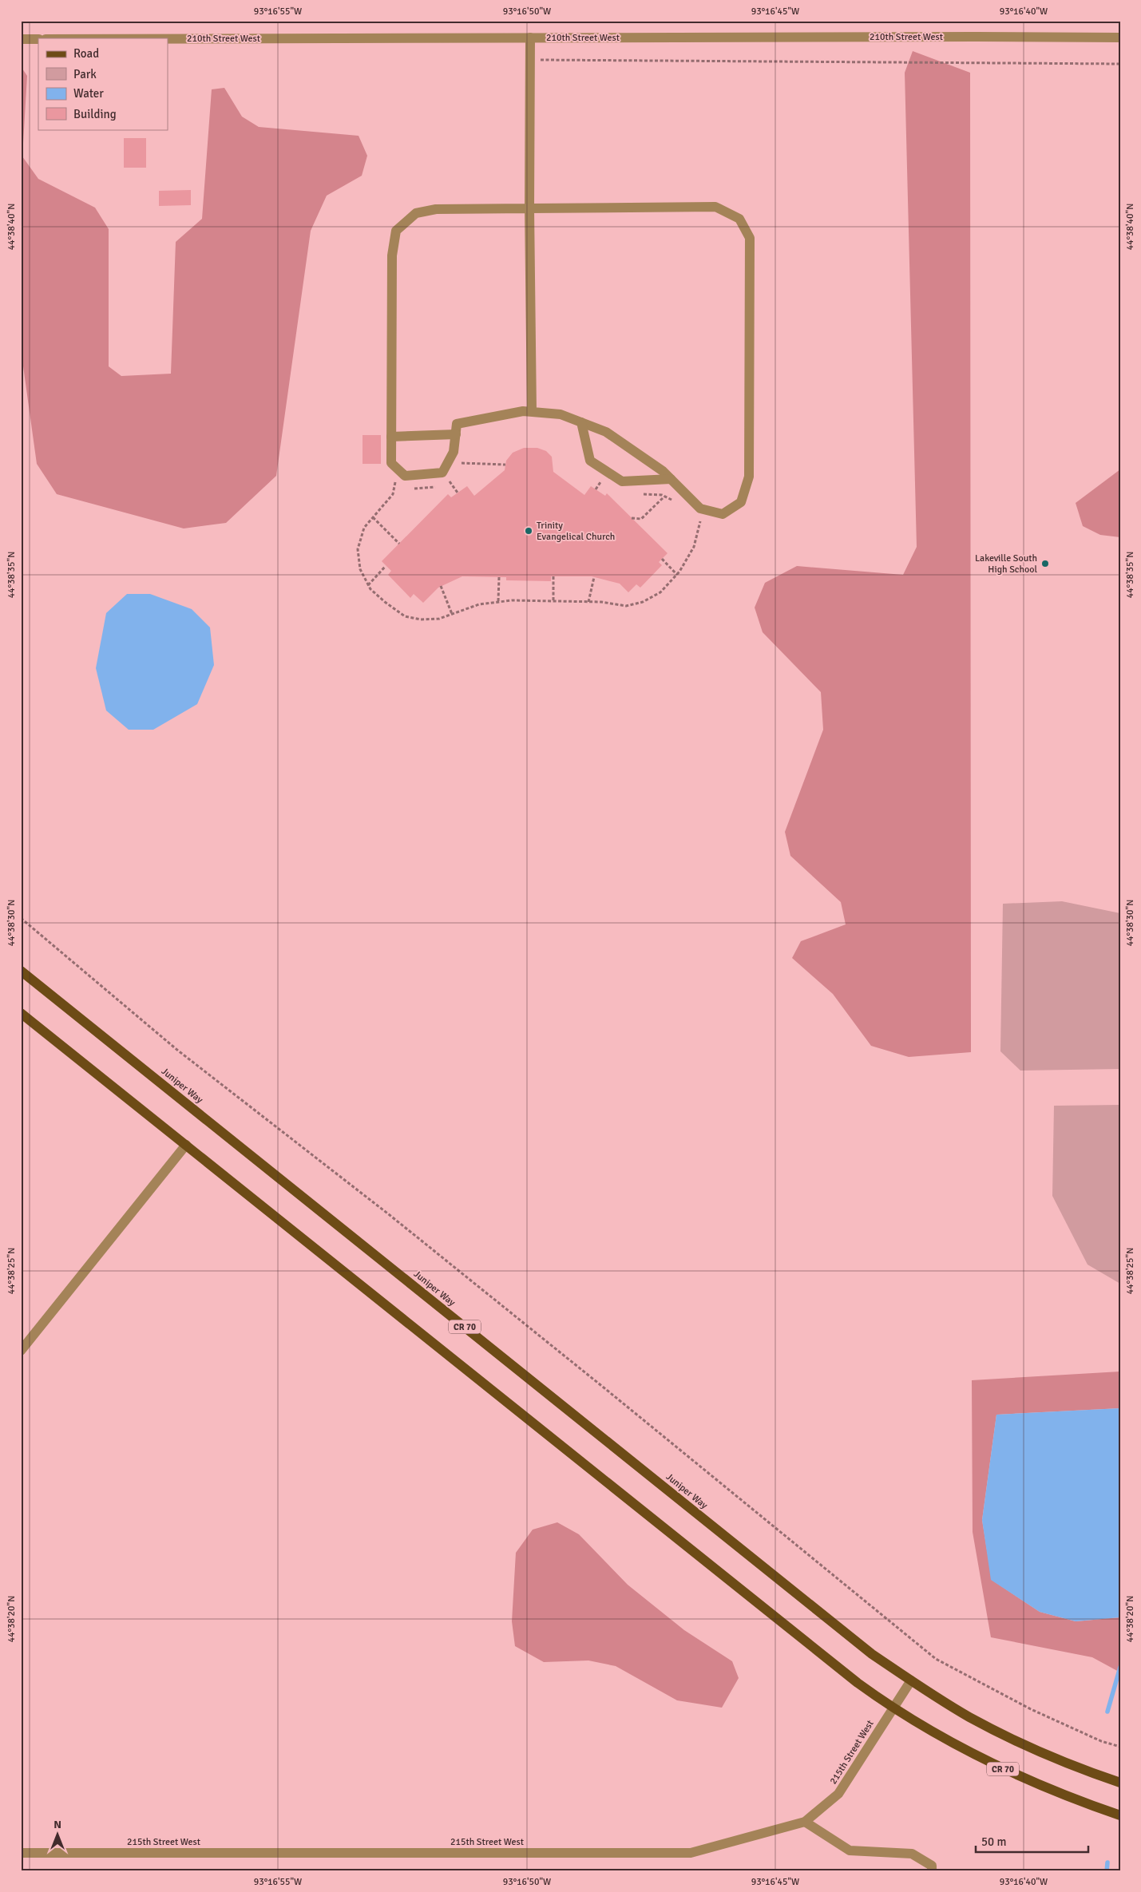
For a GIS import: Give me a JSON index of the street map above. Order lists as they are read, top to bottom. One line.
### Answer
{"streets":{"main road":["Juniper Way","CR 70"],"street":["210th Street West","215th Street West"]},"crossings":[["Juniper Way","CR 70"],["Juniper Way","215th Street West"],["CR 70","215th Street West"]],"places":["Trinity Evangelical Church","Lakeville South High School"],"legend":["Road","Park","Water","Building"],"scale_bar":"50 m","north":"top","coordinates":["93°16'55\"W","93°16'50\"W","93°16'45\"W","93°16'40\"W","44°38'40\"N","44°38'35\"N","44°38'30\"N","44°38'25\"N","44°38'20\"N"]}
